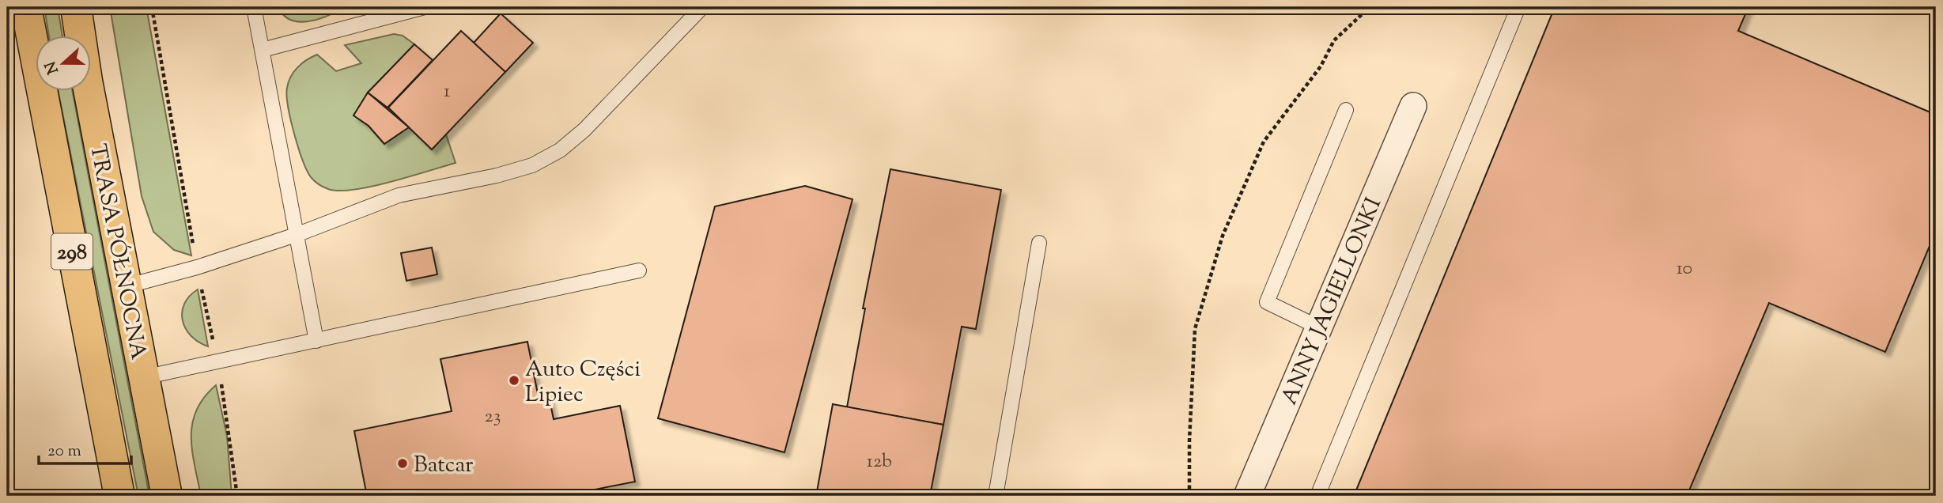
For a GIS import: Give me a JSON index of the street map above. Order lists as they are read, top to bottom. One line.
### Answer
{"streets":{"main road":["298","TRASA PÓŁNOCNA"],"street":["ANNY JAGIELLONKI"]},"places":["Auto Części Lipiec","Batcar"],"house_numbers":["1","10","23","12b"],"scale_bar":"20 m","north":"left"}
